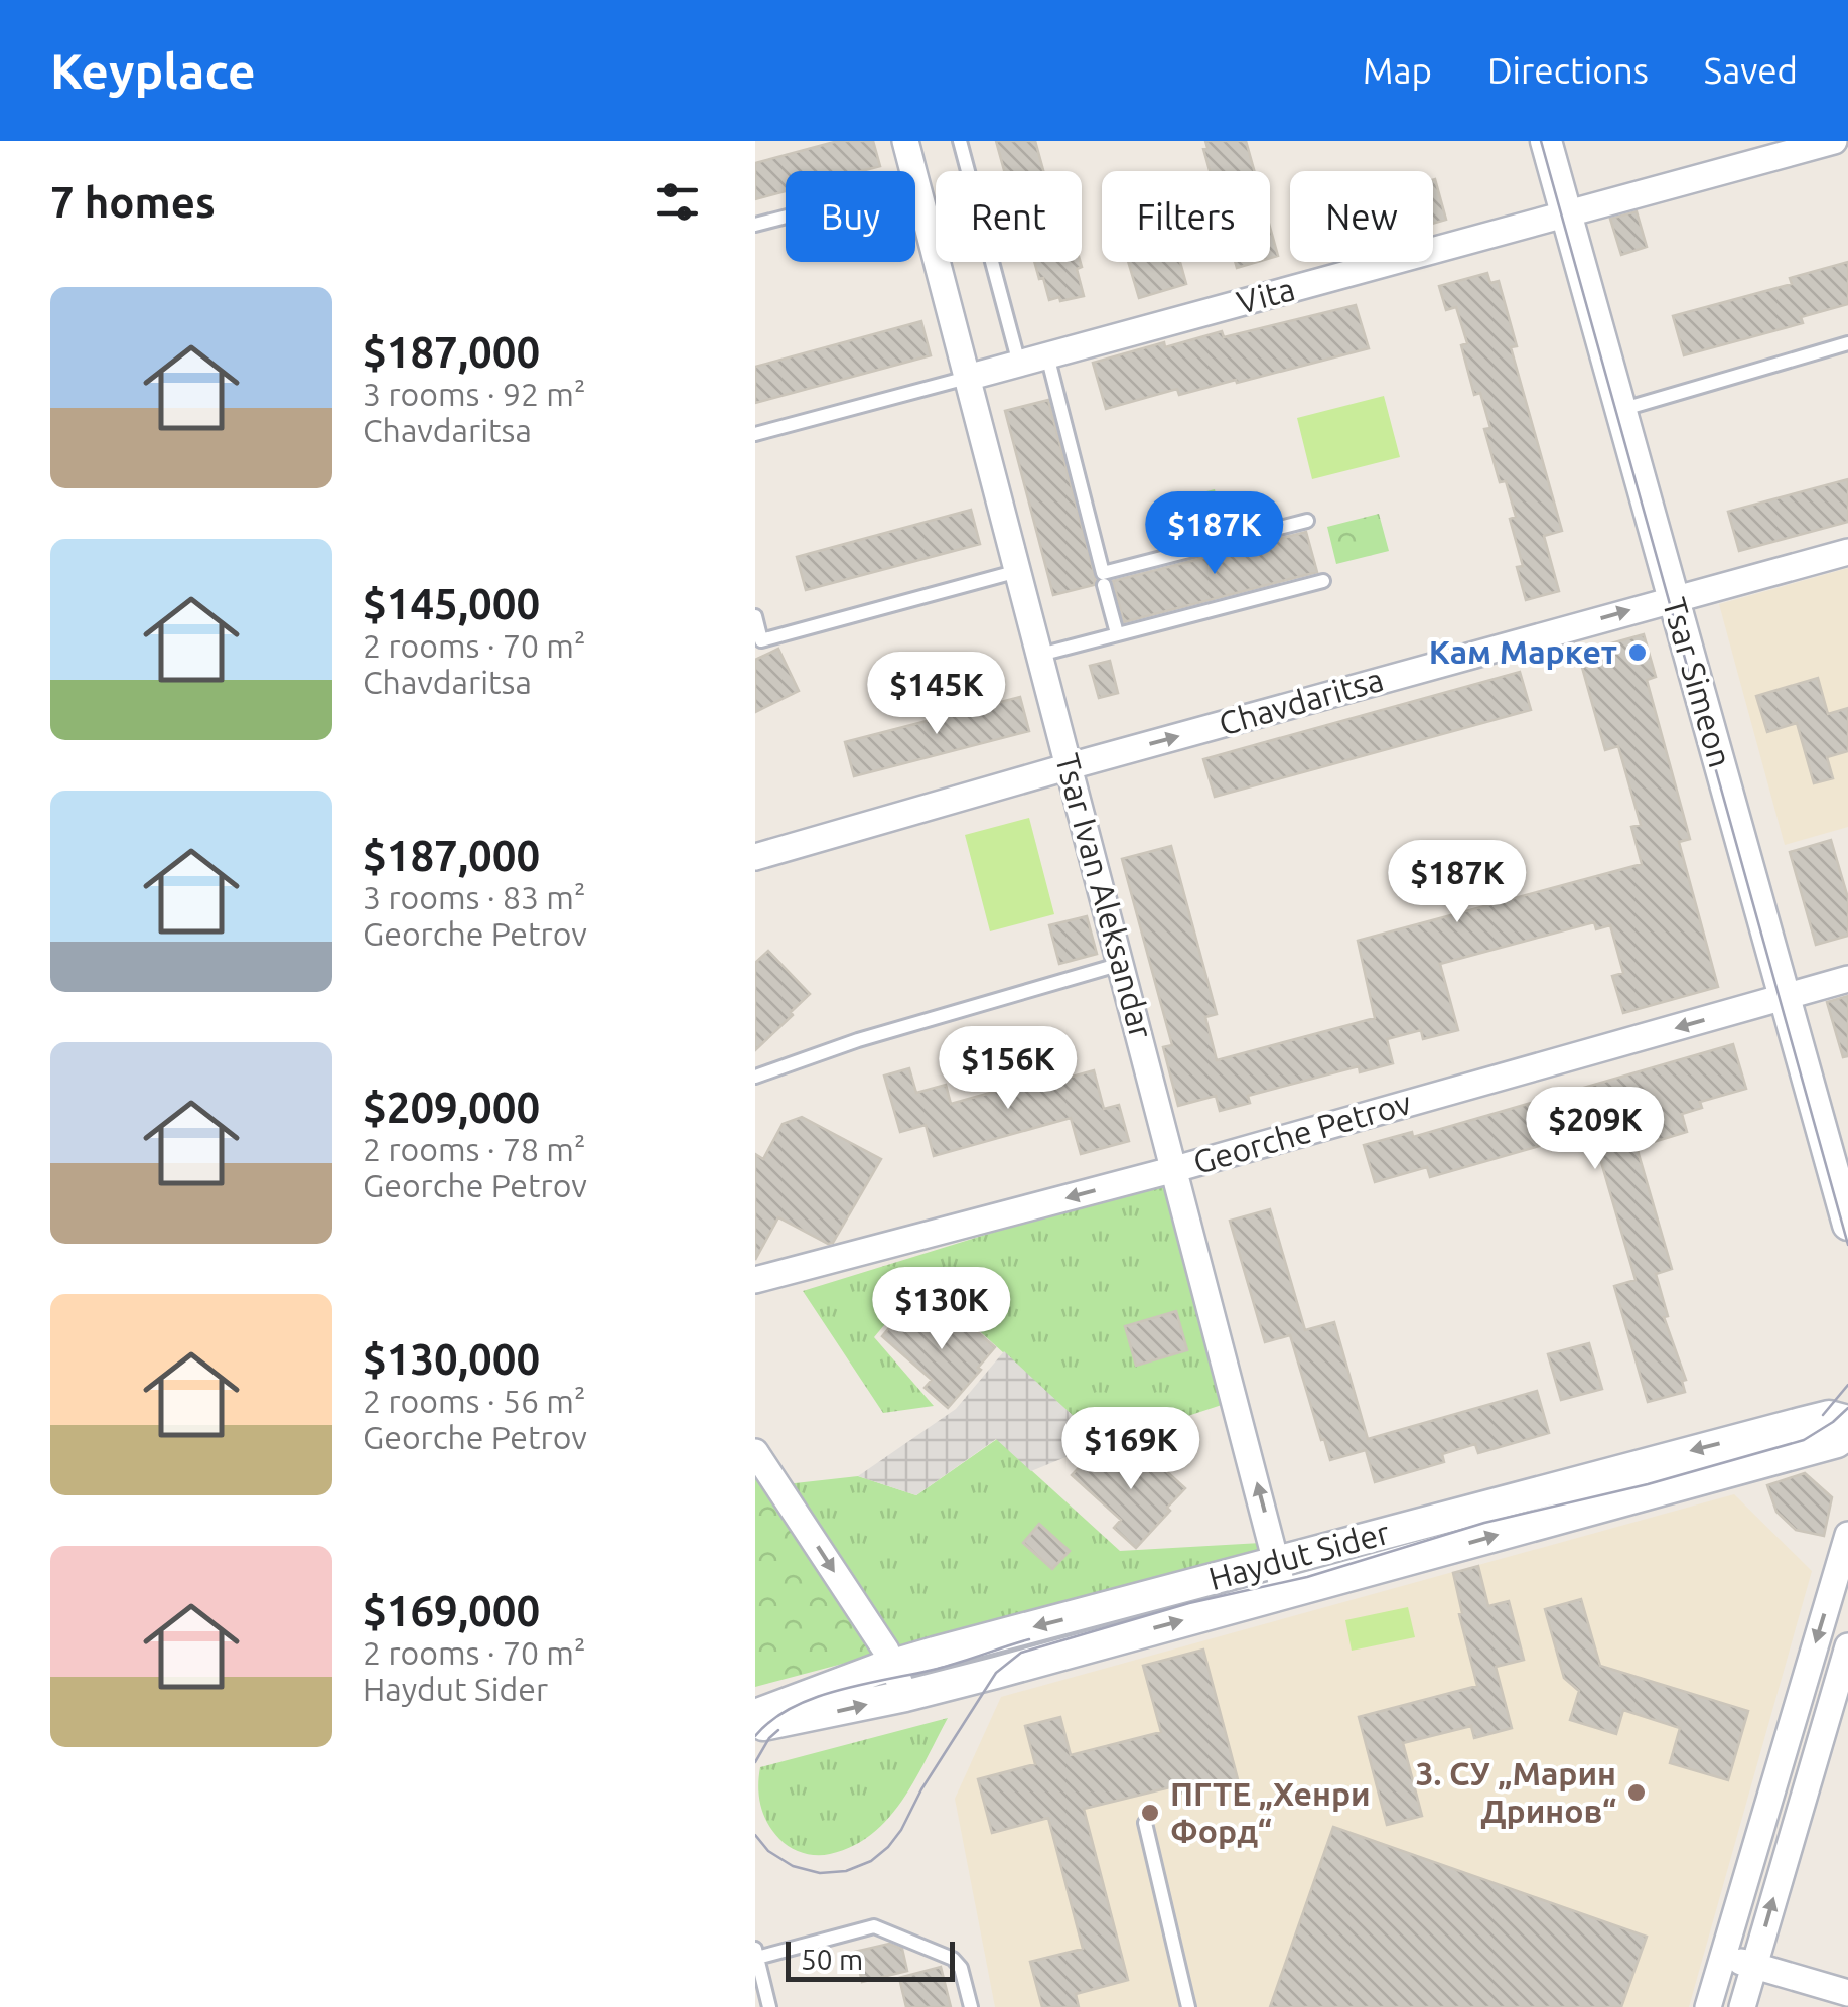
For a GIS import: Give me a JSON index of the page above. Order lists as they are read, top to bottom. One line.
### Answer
{"streets":{"street":["Vita","Tsar Simeon","Chavdaritsa","Tsar Ivan Aleksandar","Georche Petrov","Haydut Sider"]},"crossings":[["Vita","Tsar Simeon"],["Vita","Tsar Ivan Aleksandar"],["Tsar Simeon","Chavdaritsa"],["Tsar Simeon","Georche Petrov"],["Chavdaritsa","Tsar Ivan Aleksandar"],["Tsar Ivan Aleksandar","Georche Petrov"],["Tsar Ivan Aleksandar","Haydut Sider"]],"one_way":["Chavdaritsa","Georche Petrov"],"places":["Кам Маркет","3. СУ „Марин Дринов“","ПГТЕ „Хенри Форд“"],"scale_bar":"50 m","page":{"header":"Keyplace","nav":["Map","Directions","Saved"],"heading":"7 homes","chip":["Buy","Rent","Filters","New"],"list":[{"name":"$187,000","note":"3 rooms · 92 m² · Chavdaritsa"},{"name":"$145,000","note":"2 rooms · 70 m² · Chavdaritsa"},{"name":"$187,000","note":"3 rooms · 83 m² · Georche Petrov"},{"name":"$209,000","note":"2 rooms · 78 m² · Georche Petrov"},{"name":"$130,000","note":"2 rooms · 56 m² · Georche Petrov"},{"name":"$169,000","note":"2 rooms · 70 m² · Haydut Sider"}],"price":["$187K","$145K","$187K","$156K","$209K","$130K","$169K"],"scale":"50 m"}}
